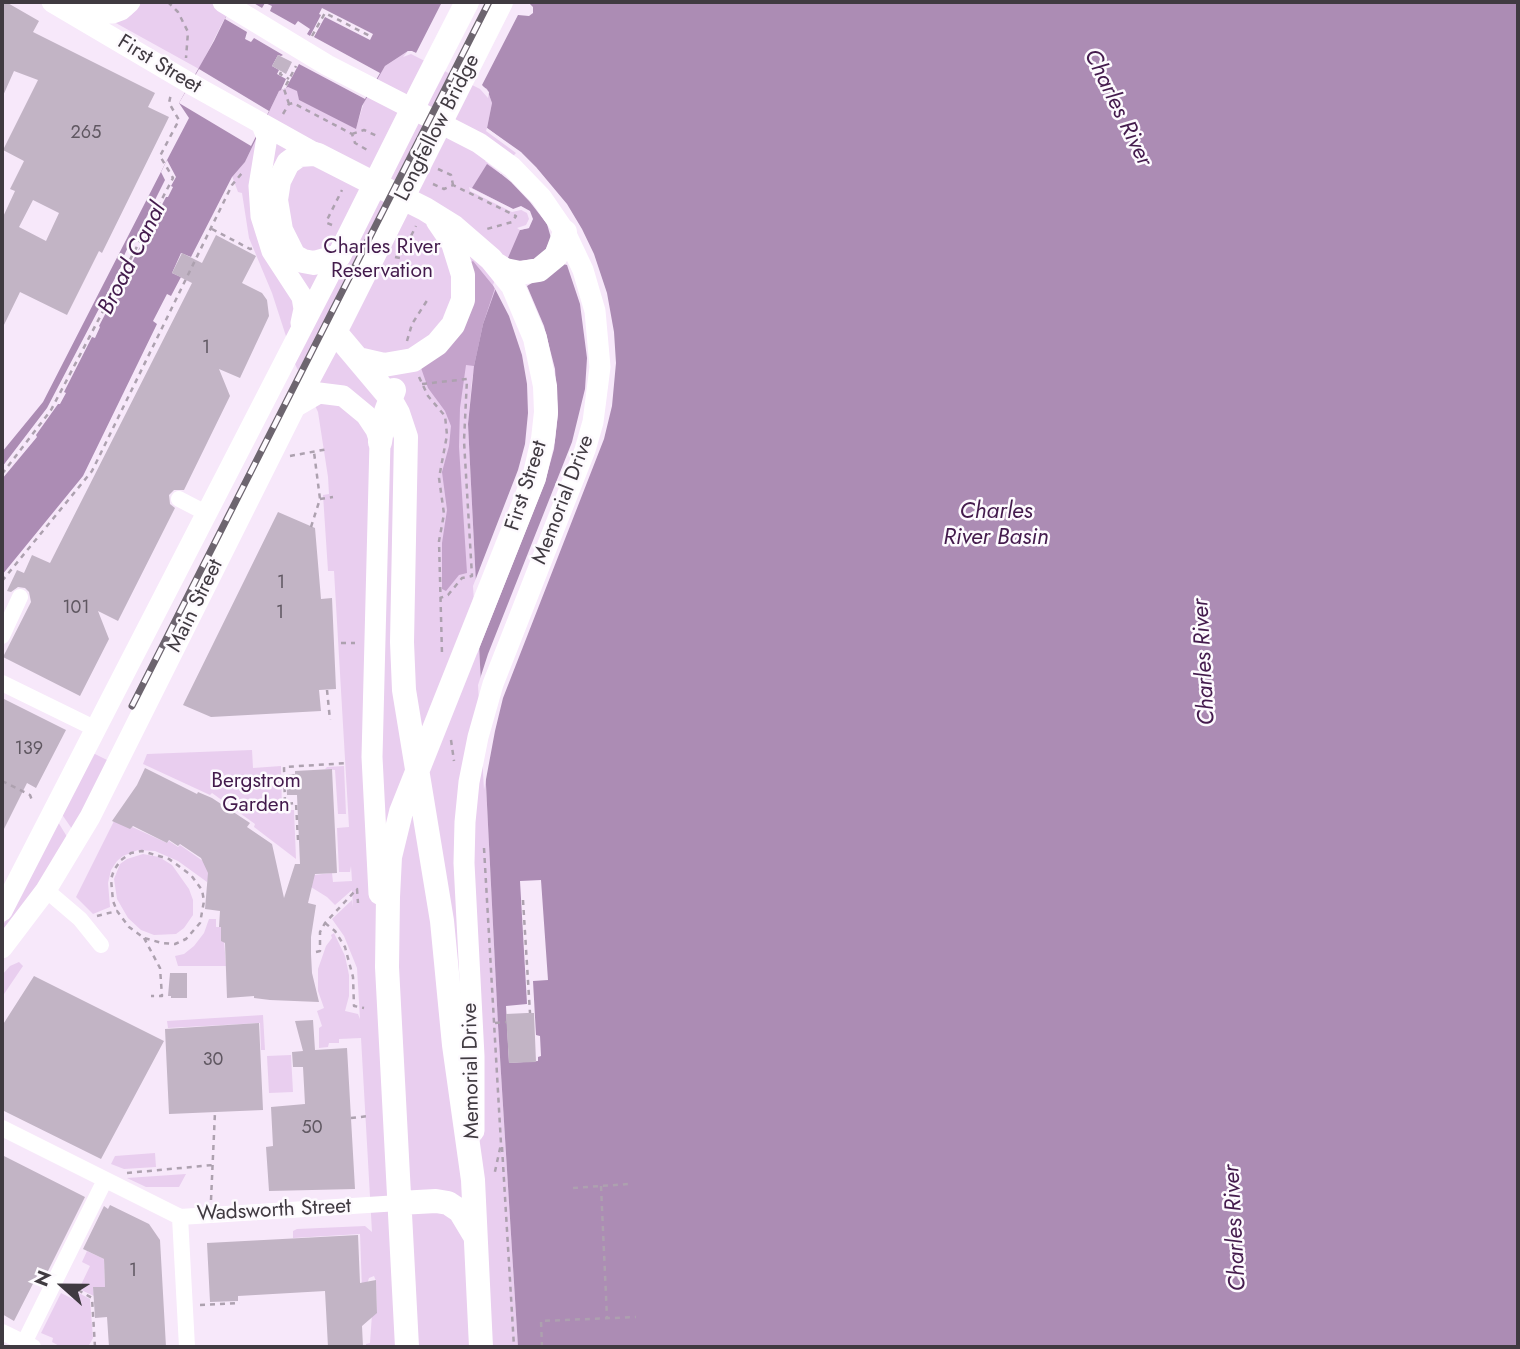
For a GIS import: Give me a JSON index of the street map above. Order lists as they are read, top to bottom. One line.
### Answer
{"streets":{"highway":["First Street","Longfellow Bridge","Memorial Drive","Main Street"],"street":["Wadsworth Street"]},"crossings":[["Longfellow Bridge","Main Street"],["Memorial Drive","Main Street"]],"water":["Charles River","Broad Canal","Charles River Basin"],"parks":["Charles River Reservation","Bergstrom Garden"],"house_numbers":["265","1","1","101","1","139","30","50","1"],"north":"left"}
